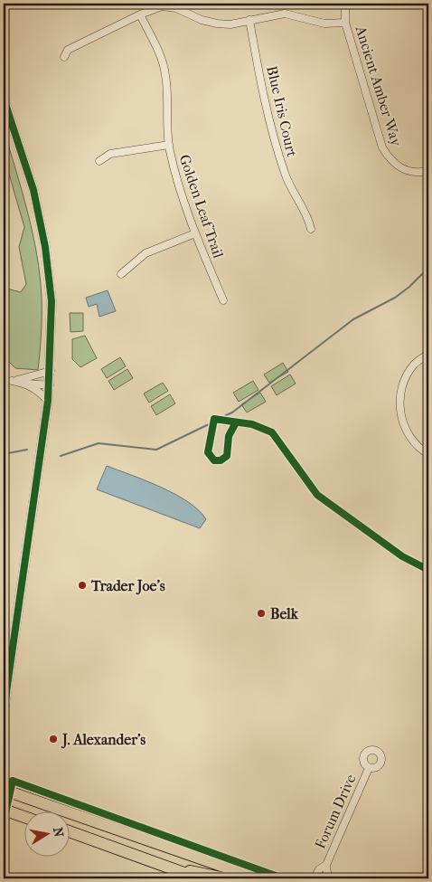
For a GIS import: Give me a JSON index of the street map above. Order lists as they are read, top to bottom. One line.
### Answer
{"streets":{"street":["Ancient Amber Way","Blue Iris Court","Golden Leaf Trail","Forum Drive"]},"places":["Trader Joe's","Belk","J. Alexander's"],"north":"right"}
